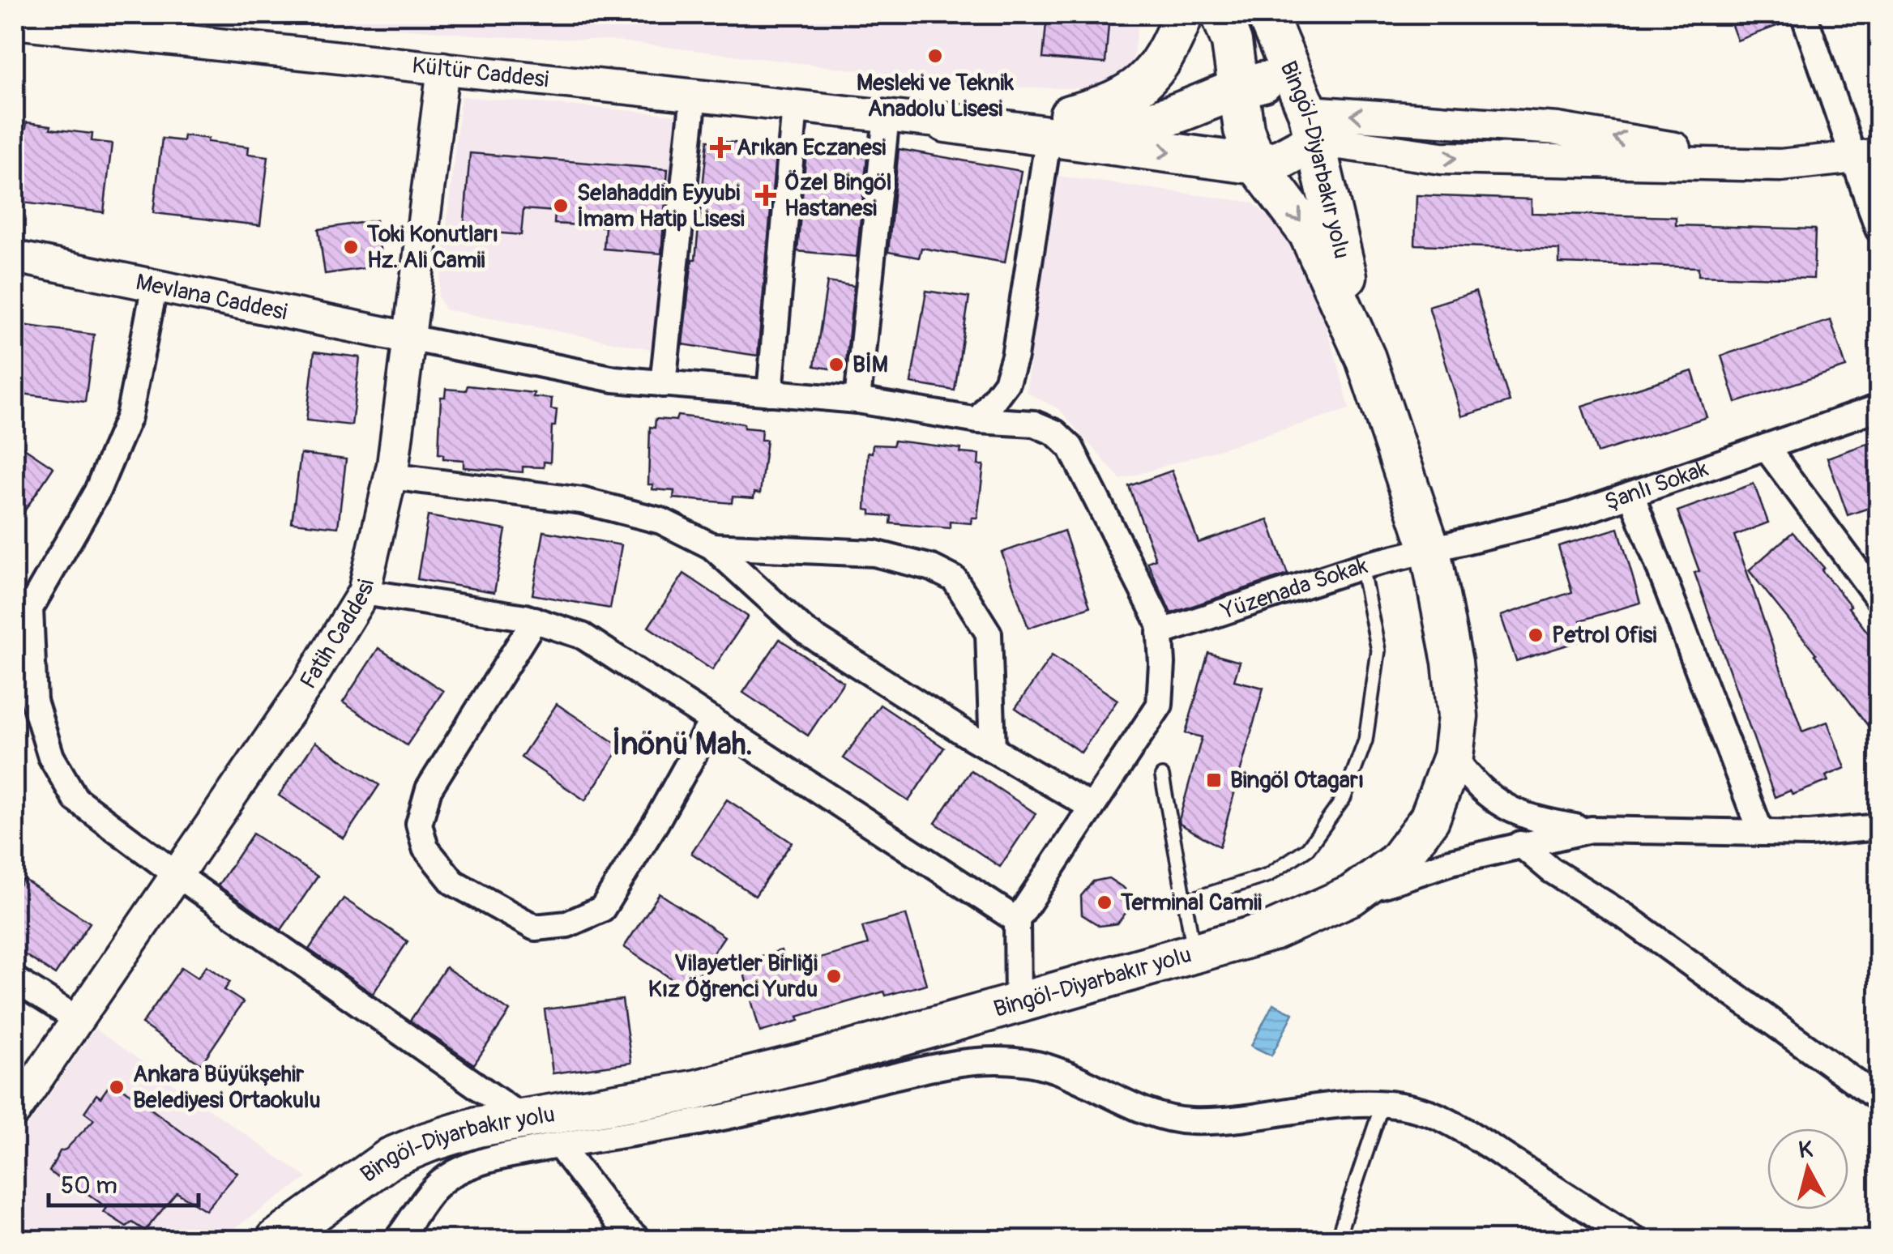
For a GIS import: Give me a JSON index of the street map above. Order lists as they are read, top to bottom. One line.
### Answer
{"streets":{"main road":["Bingöl-Diyarbakır yolu"],"street":["Kültür Caddesi","Mevlana Caddesi","Şanlı Sokak","Yüzenada Sokak","Fatih Caddesi"]},"crossings":[["Kültür Caddesi","Fatih Caddesi"],["Bingöl-Diyarbakır yolu","Şanlı Sokak"],["Bingöl-Diyarbakır yolu","Yüzenada Sokak"],["Mevlana Caddesi","Fatih Caddesi"],["Şanlı Sokak","Yüzenada Sokak"]],"districts":["İnönü Mah."],"places":{"other":["Mesleki ve Teknik Anadolu Lisesi","Selahaddin Eyyubi İmam Hatip Lisesi","Toki Konutları Hz. Ali Camii","BİM","Petrol Ofisi","Terminal Camii","Vilayetler Birliği Kız Öğrenci Yurdu","Ankara Büyükşehir Belediyesi Ortaokulu"],"health":["Arıkan Eczanesi","Özel Bingöl Hastanesi"],"transit":["Bingöl Otagarı"]},"scale_bar":"50 m","north":"top"}
